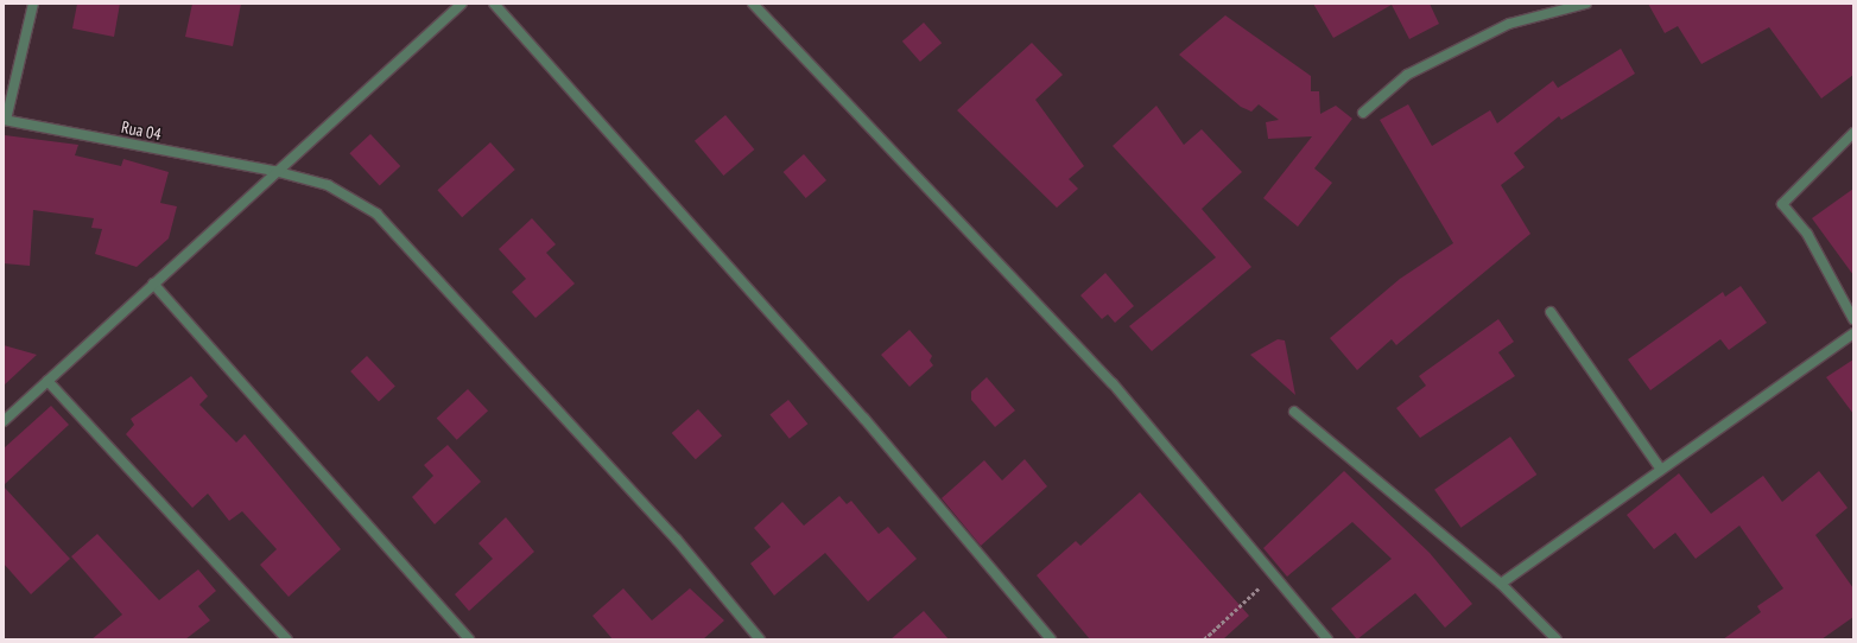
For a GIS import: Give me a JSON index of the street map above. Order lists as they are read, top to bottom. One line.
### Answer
{"streets":{"street":["Rua 04"]}}
